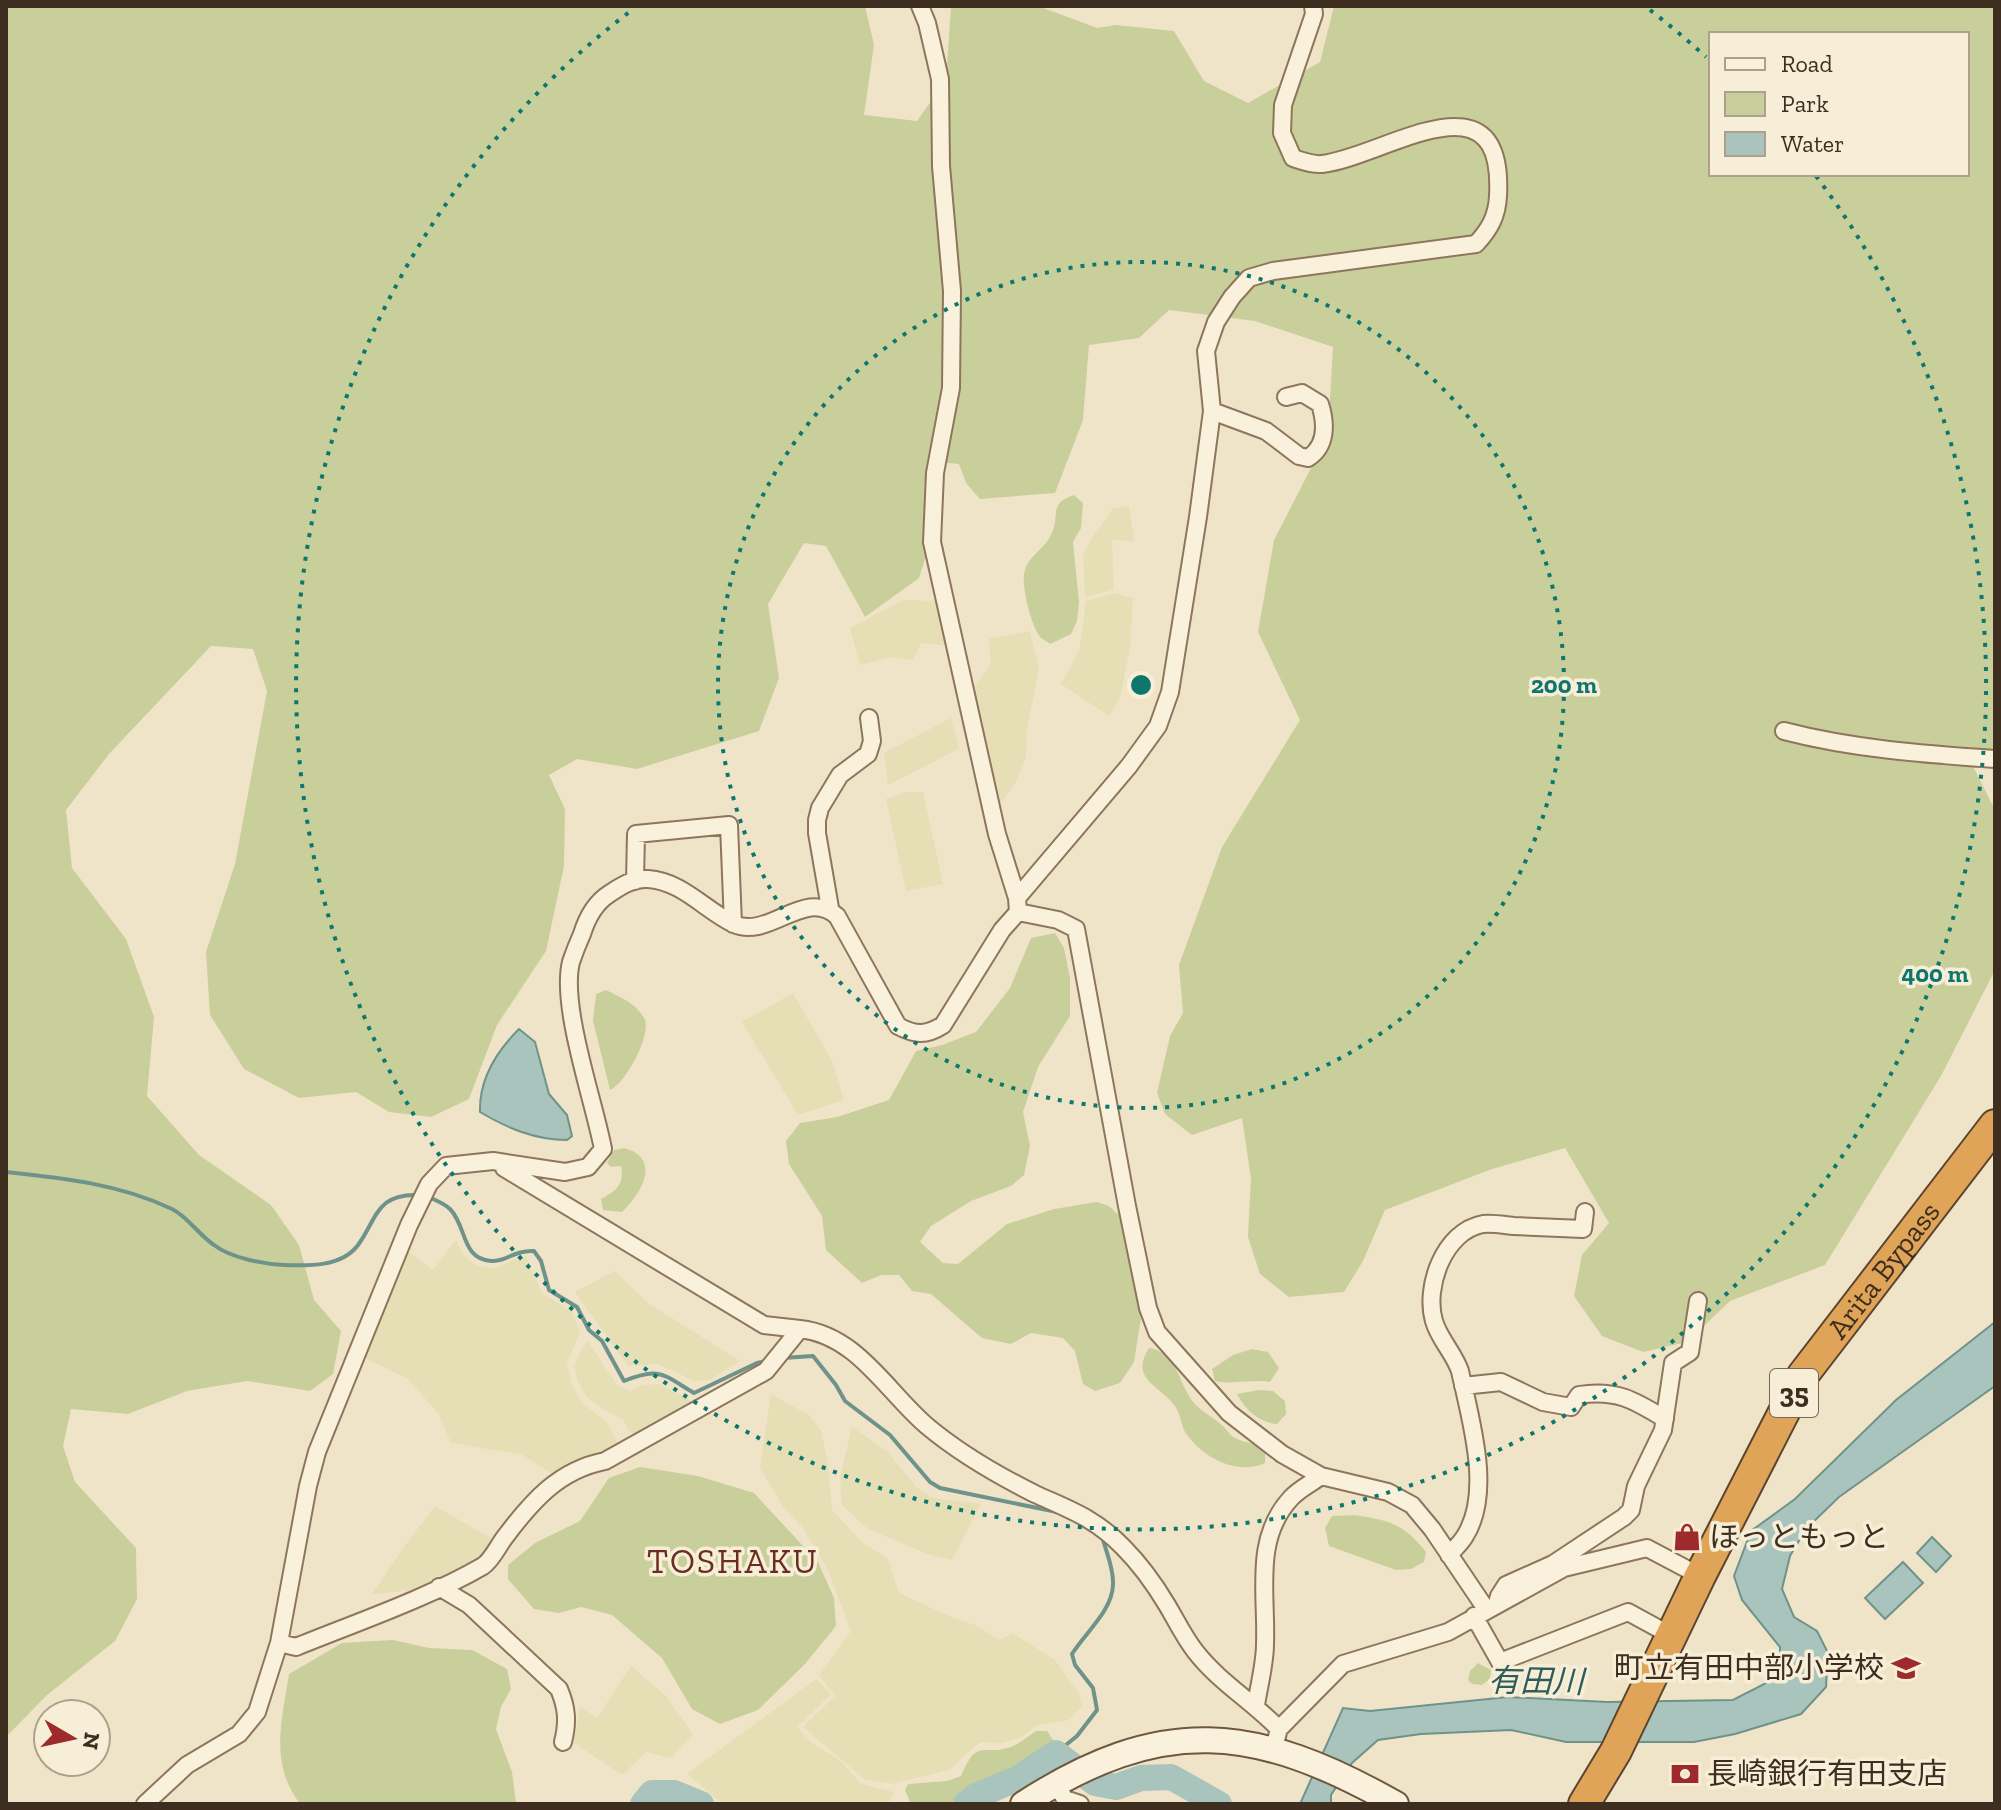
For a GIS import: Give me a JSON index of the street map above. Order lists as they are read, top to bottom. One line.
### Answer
{"streets":{"highway":["Arita Bypass","35"]},"districts":["TOSHAKU"],"water":["有田川"],"places":{"shop":["ほっともっと"],"school or university":["町立有田中部小学校"],"bank":["長崎銀行有田支店"]},"legend":["Road","Park","Water"],"north":"right","rings":["200 m","400 m"]}
